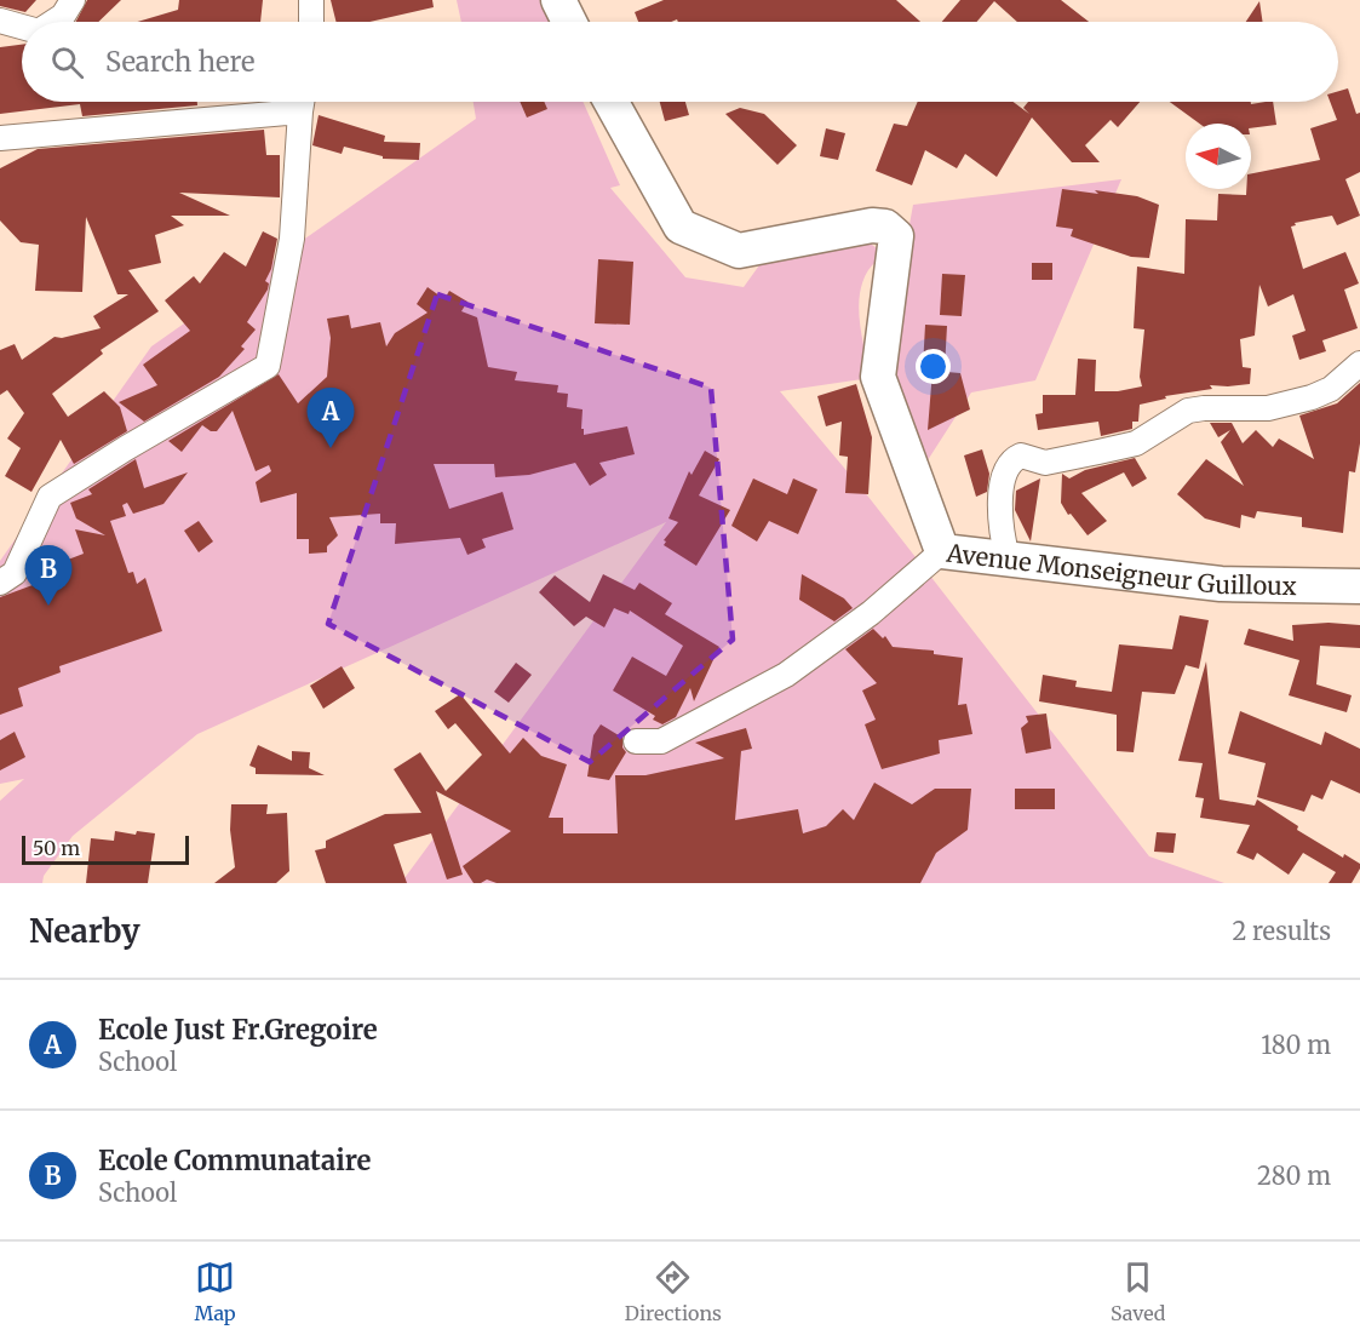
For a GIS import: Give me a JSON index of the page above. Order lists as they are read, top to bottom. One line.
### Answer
{"streets":{"street":["Avenue Monseigneur Guilloux"]},"scale_bar":"50 m","north":"left","page":{"search":"Search here","pins":["A","B"],"scale":"50 m","heading":["Nearby","2 results"],"list":[{"mark":"A","name":"Ecole Just Fr.Gregoire","note":"School","value":"180 m"},{"mark":"B","name":"Ecole Communataire","note":"School","value":"280 m"}],"nav":["Map","Directions","Saved"]}}
